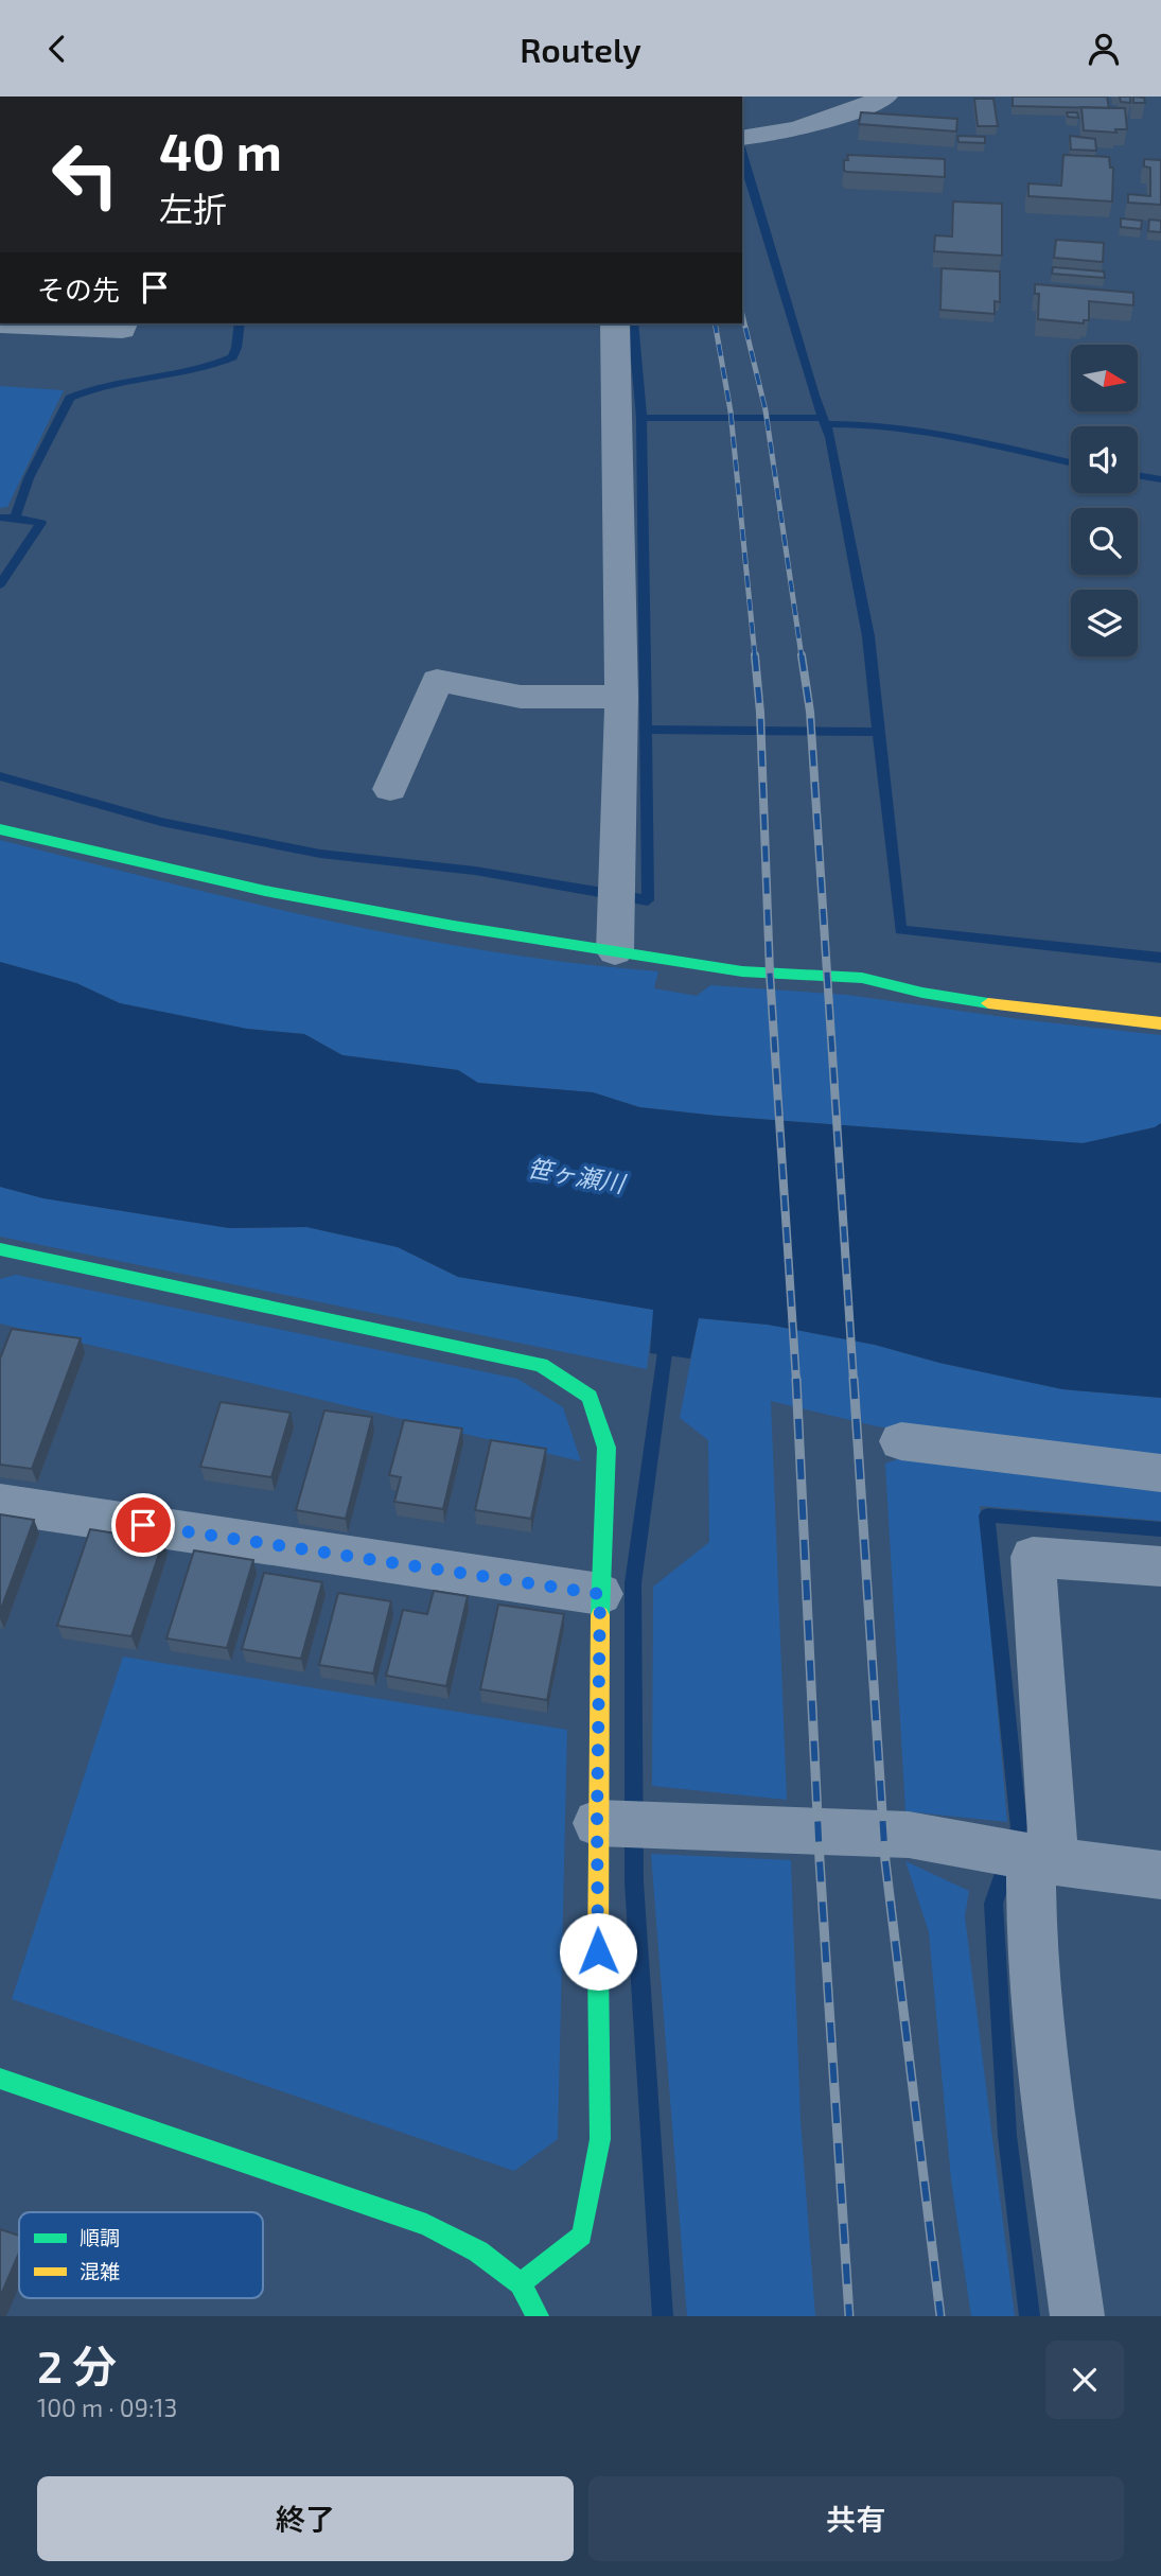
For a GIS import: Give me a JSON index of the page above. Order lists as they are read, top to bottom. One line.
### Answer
{"water":["笹ヶ瀬川"],"legend":["順調","混雑"],"north":"right","page":{"header":"Routely","turn":["40 m","左折"],"then":"その先","heading":["2 分","100 m · 09:13"],"buttons":["終了","共有"]}}
